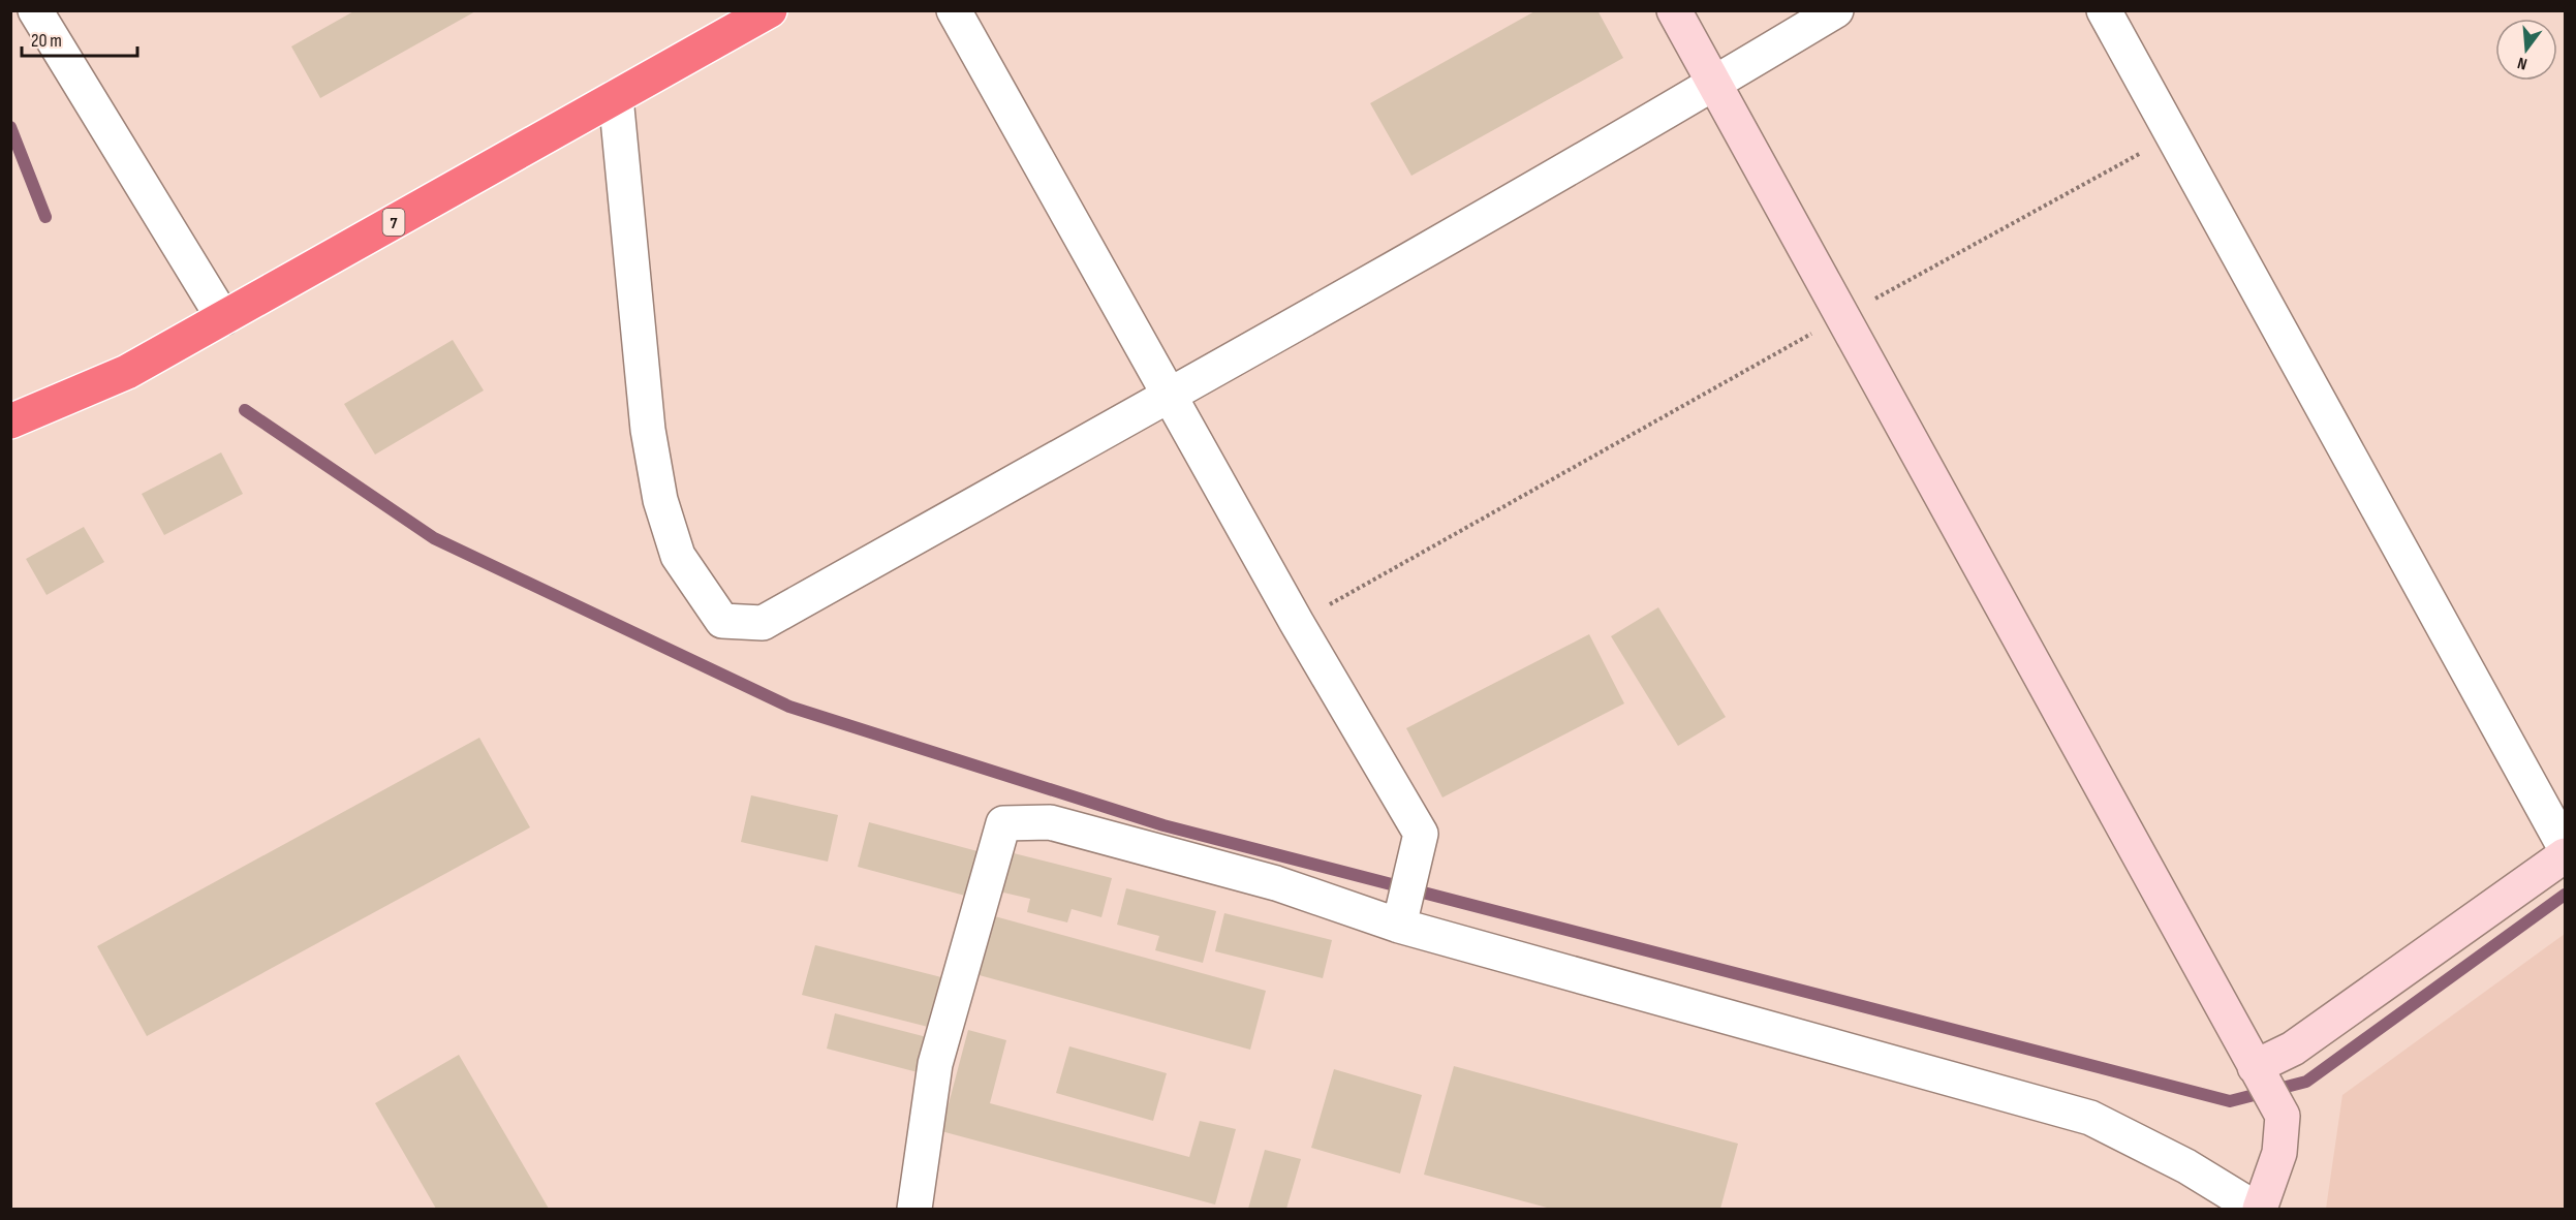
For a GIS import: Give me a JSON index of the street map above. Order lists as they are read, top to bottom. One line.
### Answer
{"streets":{"highway":["7"]},"scale_bar":"20 m","north":"bottom"}
